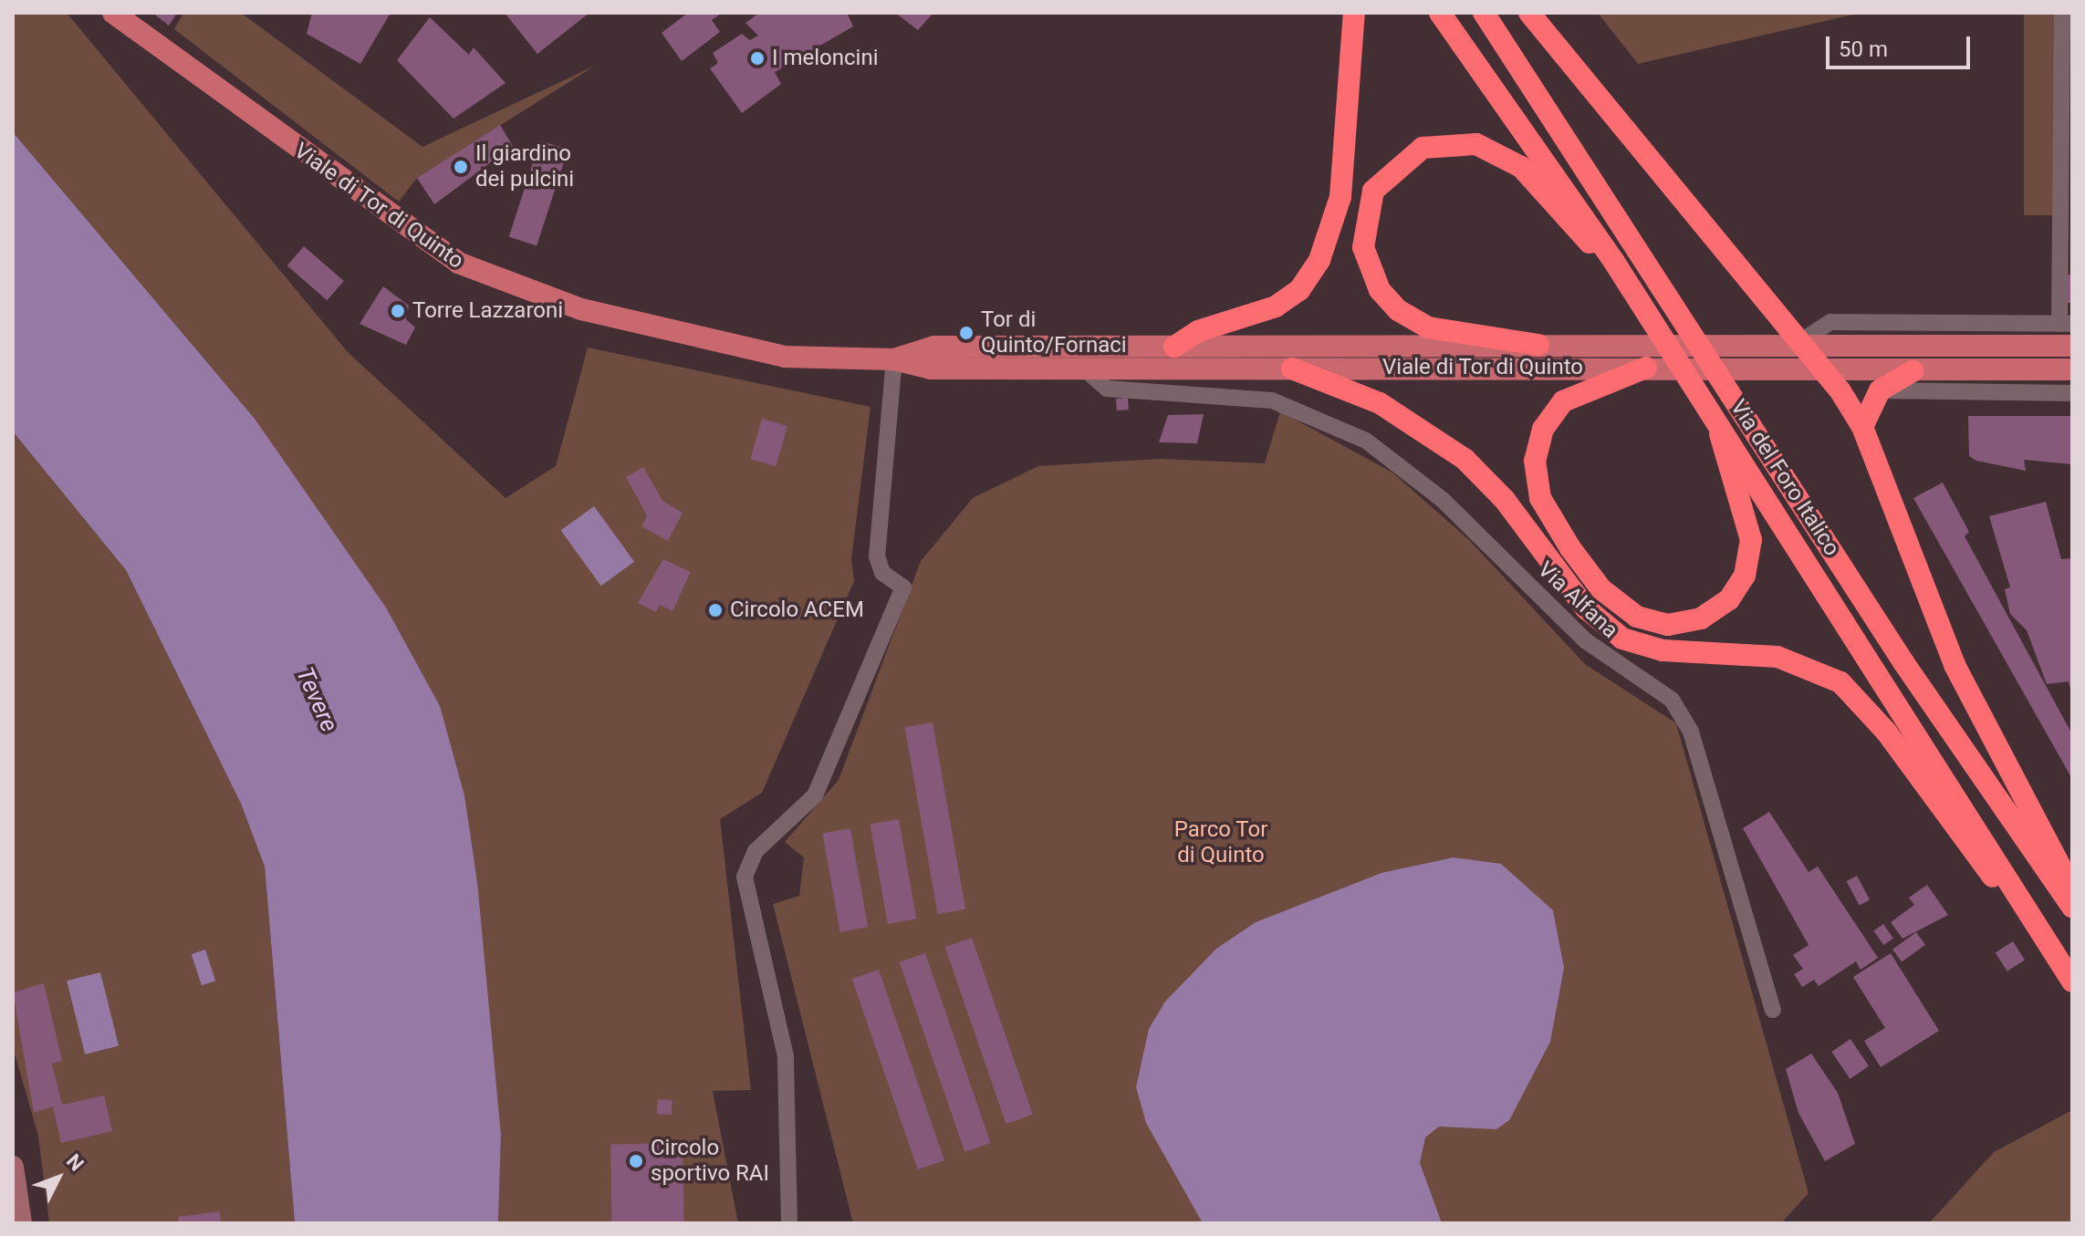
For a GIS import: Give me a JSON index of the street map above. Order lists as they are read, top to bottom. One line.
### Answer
{"streets":{"highway":["Via del Foro Italico"],"main road":["Viale di Tor di Quinto"],"street":["Via Alfana"]},"crossings":[["Viale di Tor di Quinto","Via Alfana"]],"water":["Tevere"],"parks":["Parco Tor di Quinto"],"places":["I meloncini","Il giardino dei pulcini","Torre Lazzaroni","Tor di Quinto/Fornaci","Circolo ACEM","Circolo sportivo RAI"],"scale_bar":"50 m","north":"top right"}
